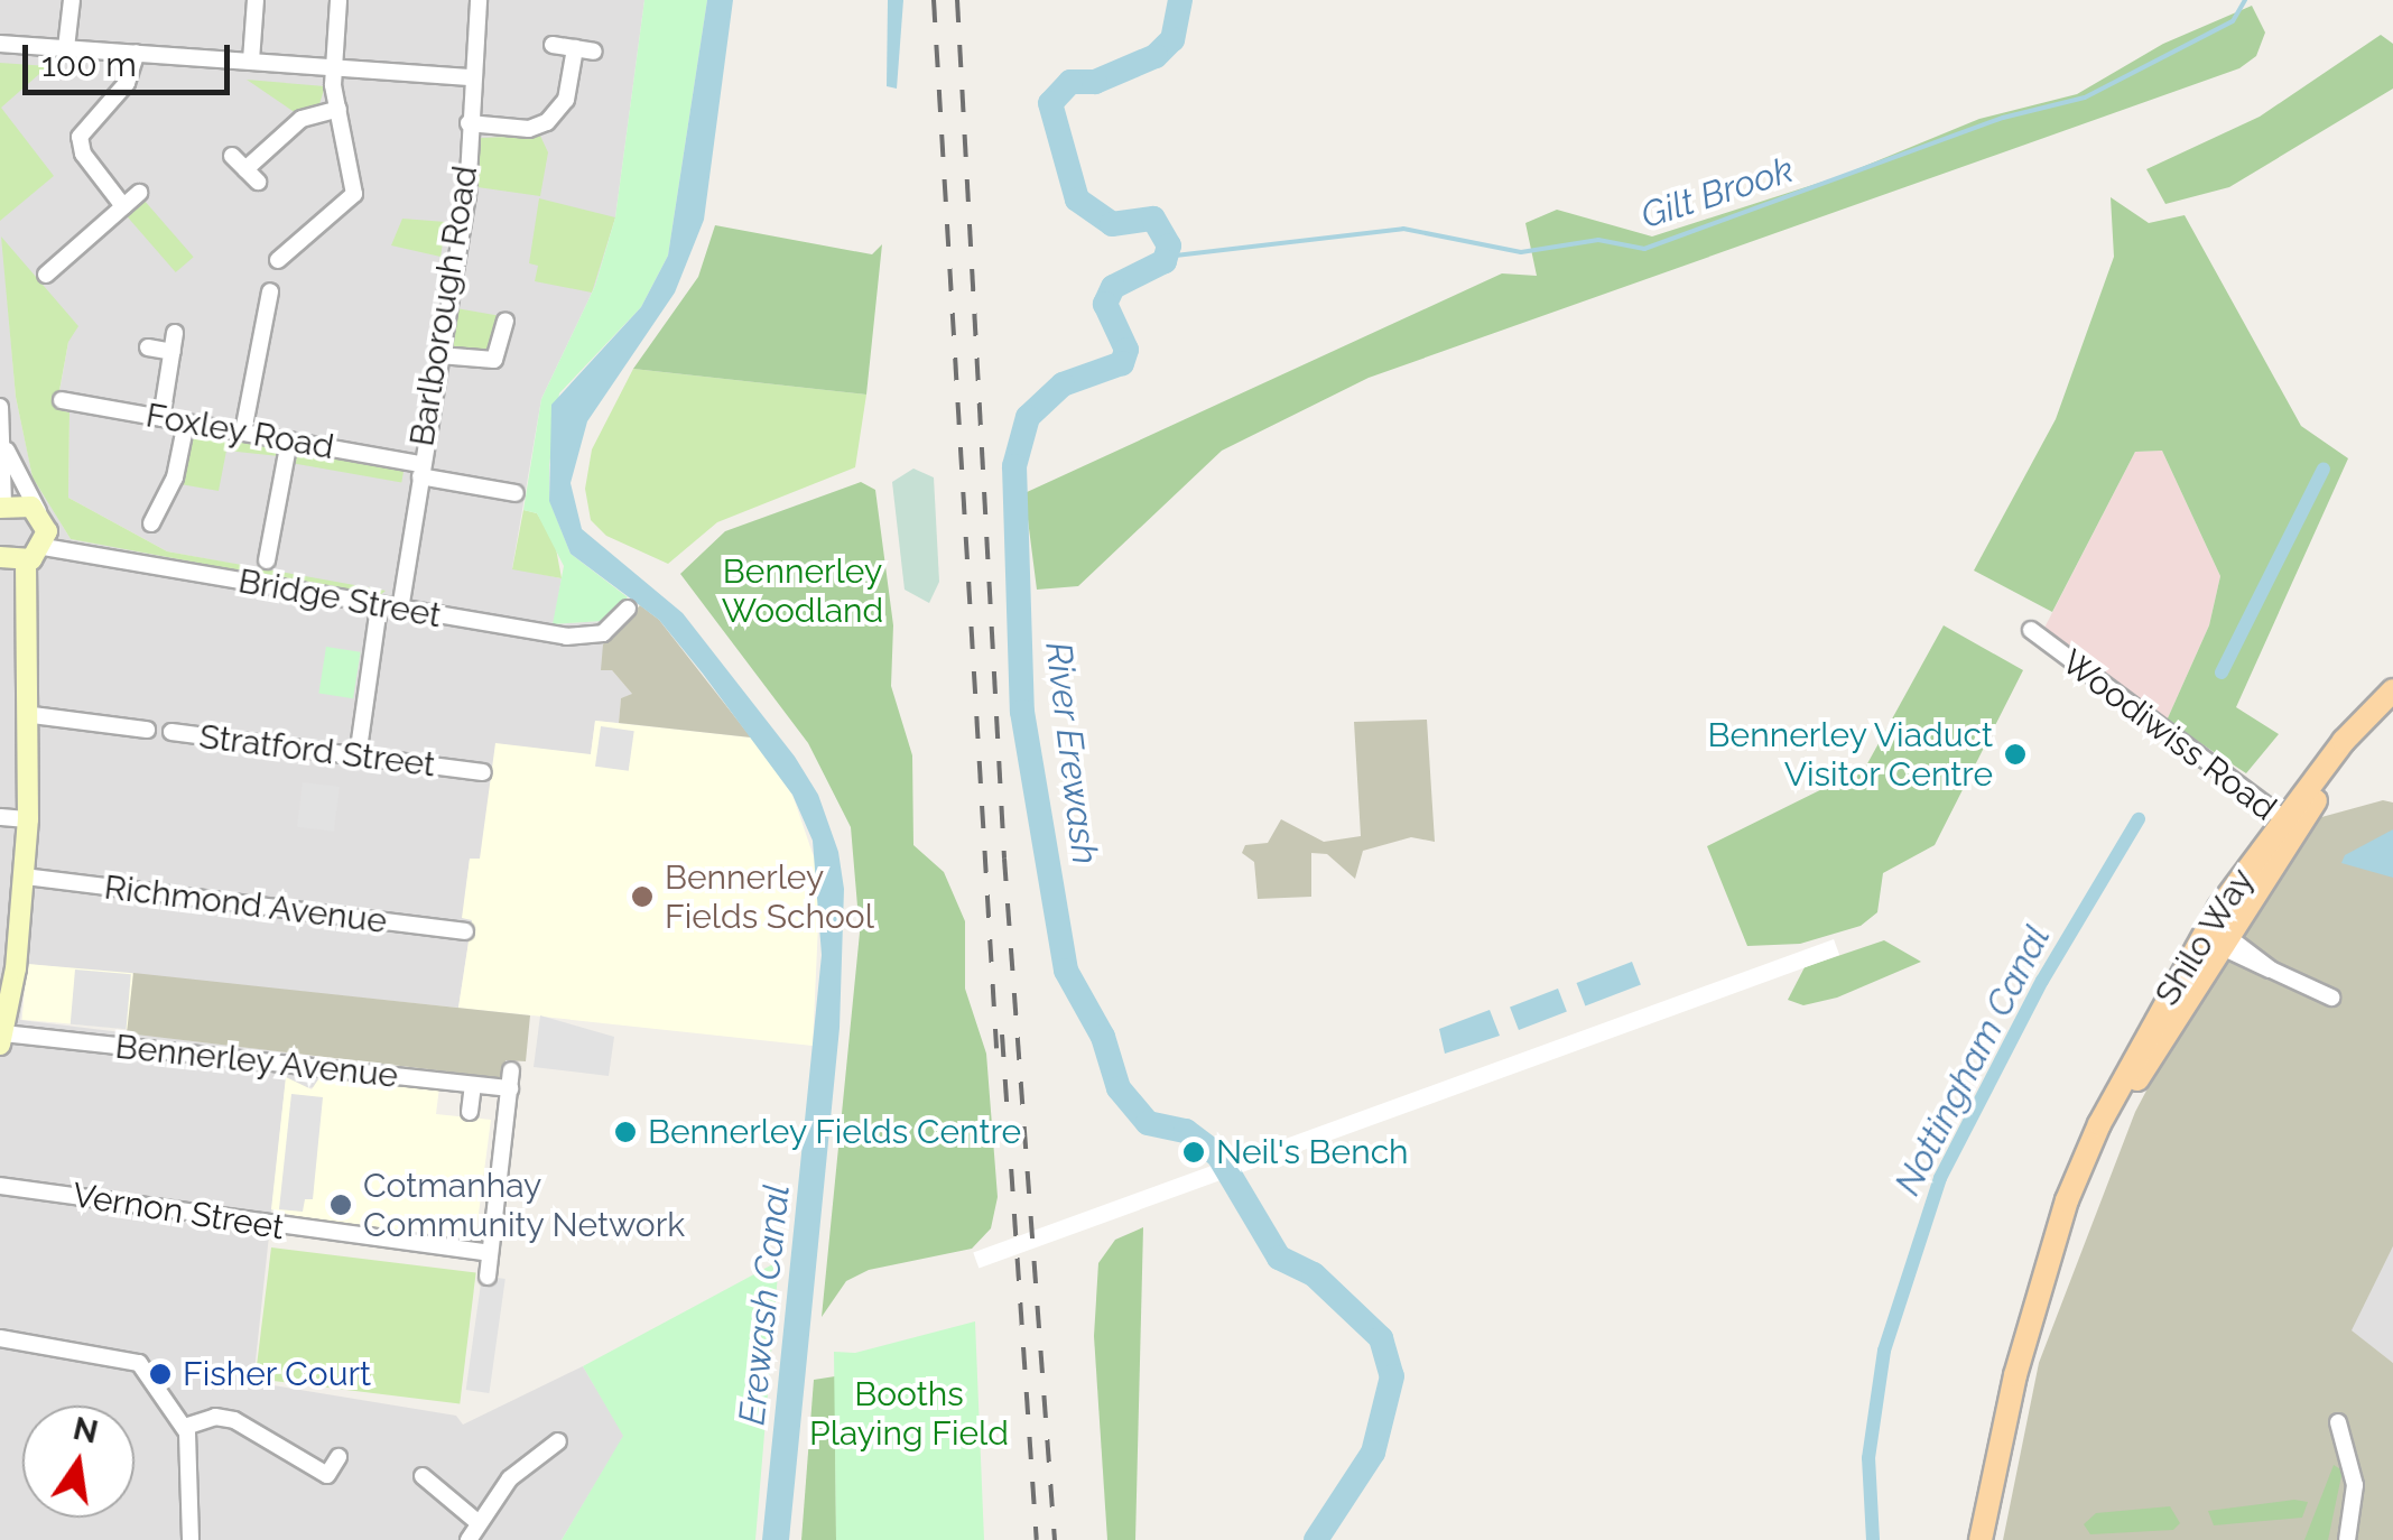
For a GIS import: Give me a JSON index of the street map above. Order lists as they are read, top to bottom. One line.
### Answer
{"streets":{"main road":["Shilo Way"],"street":["Barlborough Road","Foxley Road","Bridge Street","Woodiwiss Road","Stratford Street","Richmond Avenue","Bennerley Avenue","Vernon Street"]},"crossings":[["Barlborough Road","Foxley Road"],["Barlborough Road","Bridge Street"],["Woodiwiss Road","Shilo Way"]],"water":["Gilt Brook","River Erewash","Nottingham Canal","Erewash Canal"],"parks":["Bennerley Woodland","Booths Playing Field"],"places":["Bennerley Viaduct Visitor Centre","Bennerley Fields School","Bennerley Fields Centre","Neil's Bench","Cotmanhay Community Network","Fisher Court"],"scale_bar":"100 m","north":"top"}
